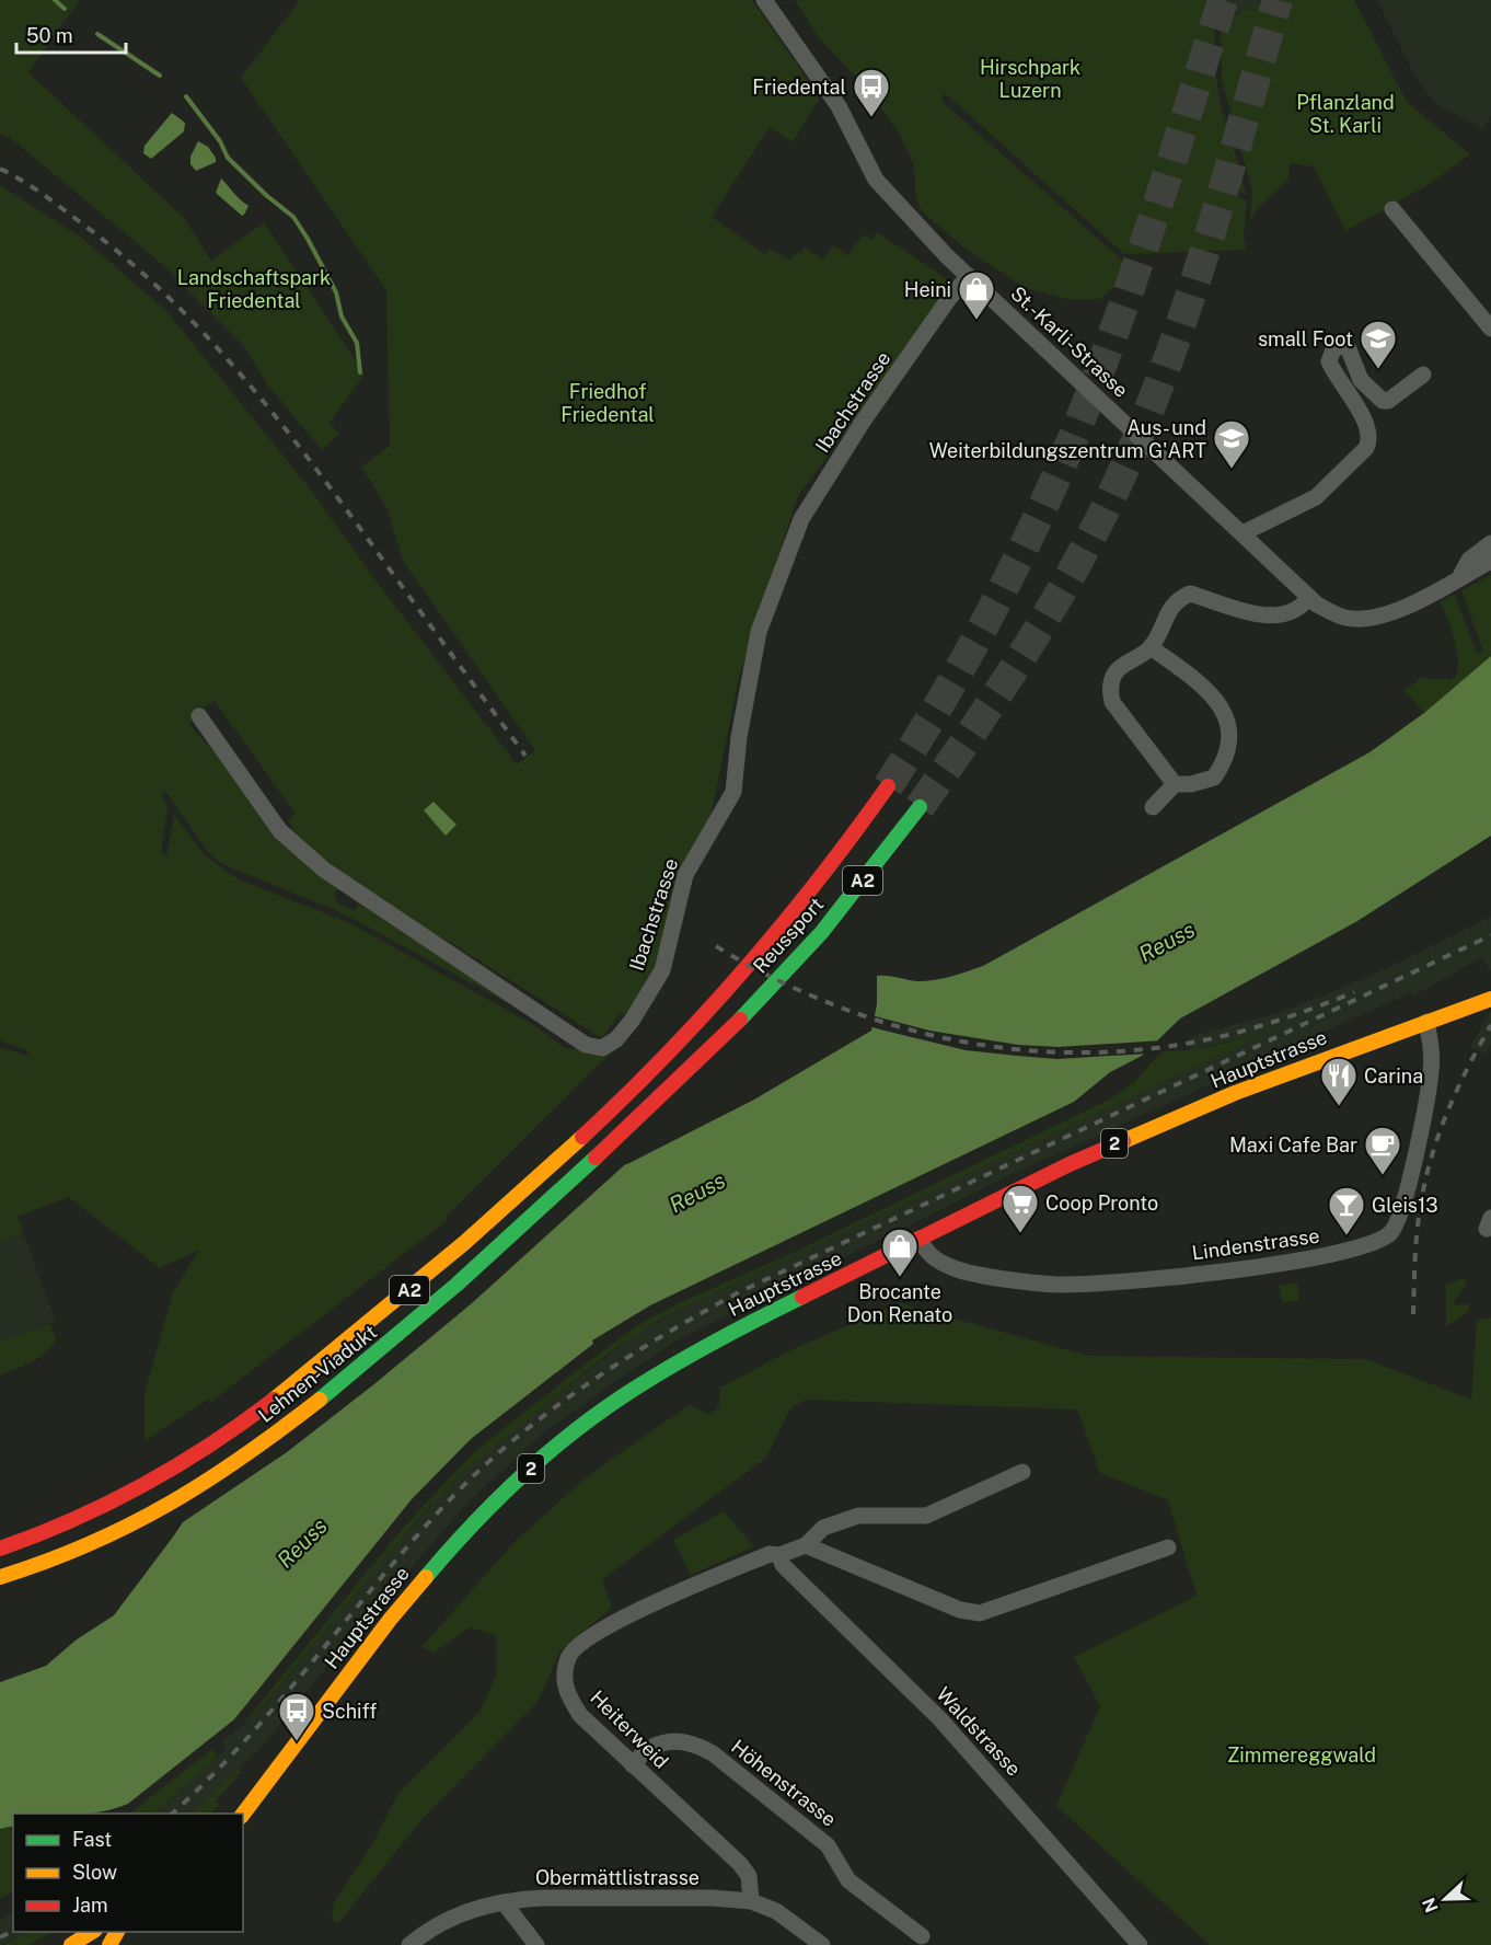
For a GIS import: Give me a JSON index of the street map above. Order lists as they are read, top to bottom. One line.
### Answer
{"streets":{"main road":["A2","Reussport","Hauptstrasse","2","Lehnen-Viadukt"],"street":["St.-Karli-Strasse","Ibachstrasse","Lindenstrasse","Heiterweid","Waldstrasse","Höhenstrasse","Obermättlistrasse"]},"crossings":[["St.-Karli-Strasse","Ibachstrasse"],["A2","Lehnen-Viadukt"],["Reussport","Lehnen-Viadukt"],["Hauptstrasse","Lindenstrasse"],["Heiterweid","Waldstrasse"],["Heiterweid","Höhenstrasse"],["Heiterweid","Obermättlistrasse"]],"water":["Reuss"],"parks":["Hirschpark Luzern","Pflanzland St. Karli","Landschaftspark Friedental","Friedhof Friedental","Zimmereggwald"],"places":{"bus stop":["Friedental","Schiff"],"shop":["Heini","Brocante Don Renato"],"school or university":["small Foot","Aus- und Weiterbildungszentrum G'ART"],"restaurant":["Carina"],"cafe":["Maxi Cafe Bar"],"supermarket":["Coop Pronto"],"bar":["Gleis13"]},"legend":["Fast","Slow","Jam"],"scale_bar":"50 m","north":"left"}
